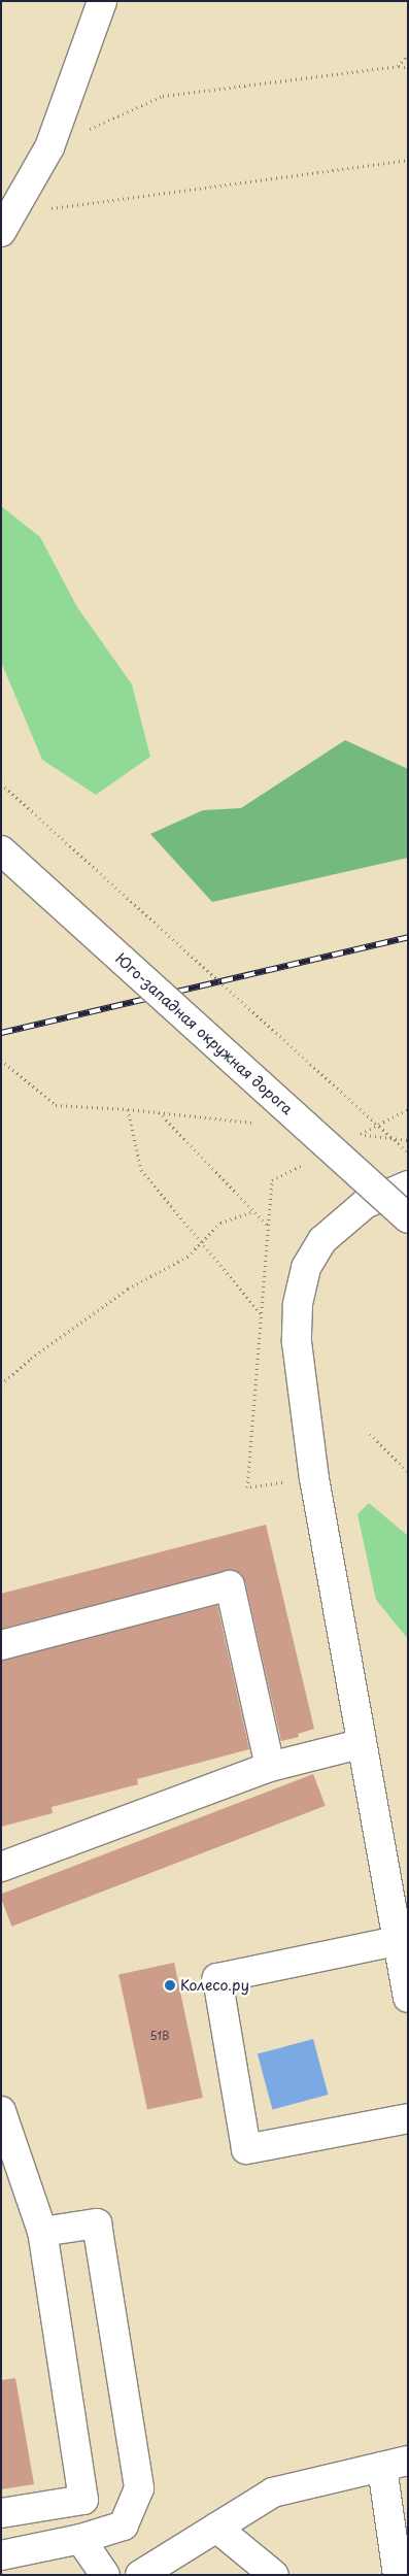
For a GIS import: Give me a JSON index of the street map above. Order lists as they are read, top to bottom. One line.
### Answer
{"streets":{"main road":["Юго-западная окружная дорога"]},"places":["Колесо.ру"],"house_numbers":["51В"]}
